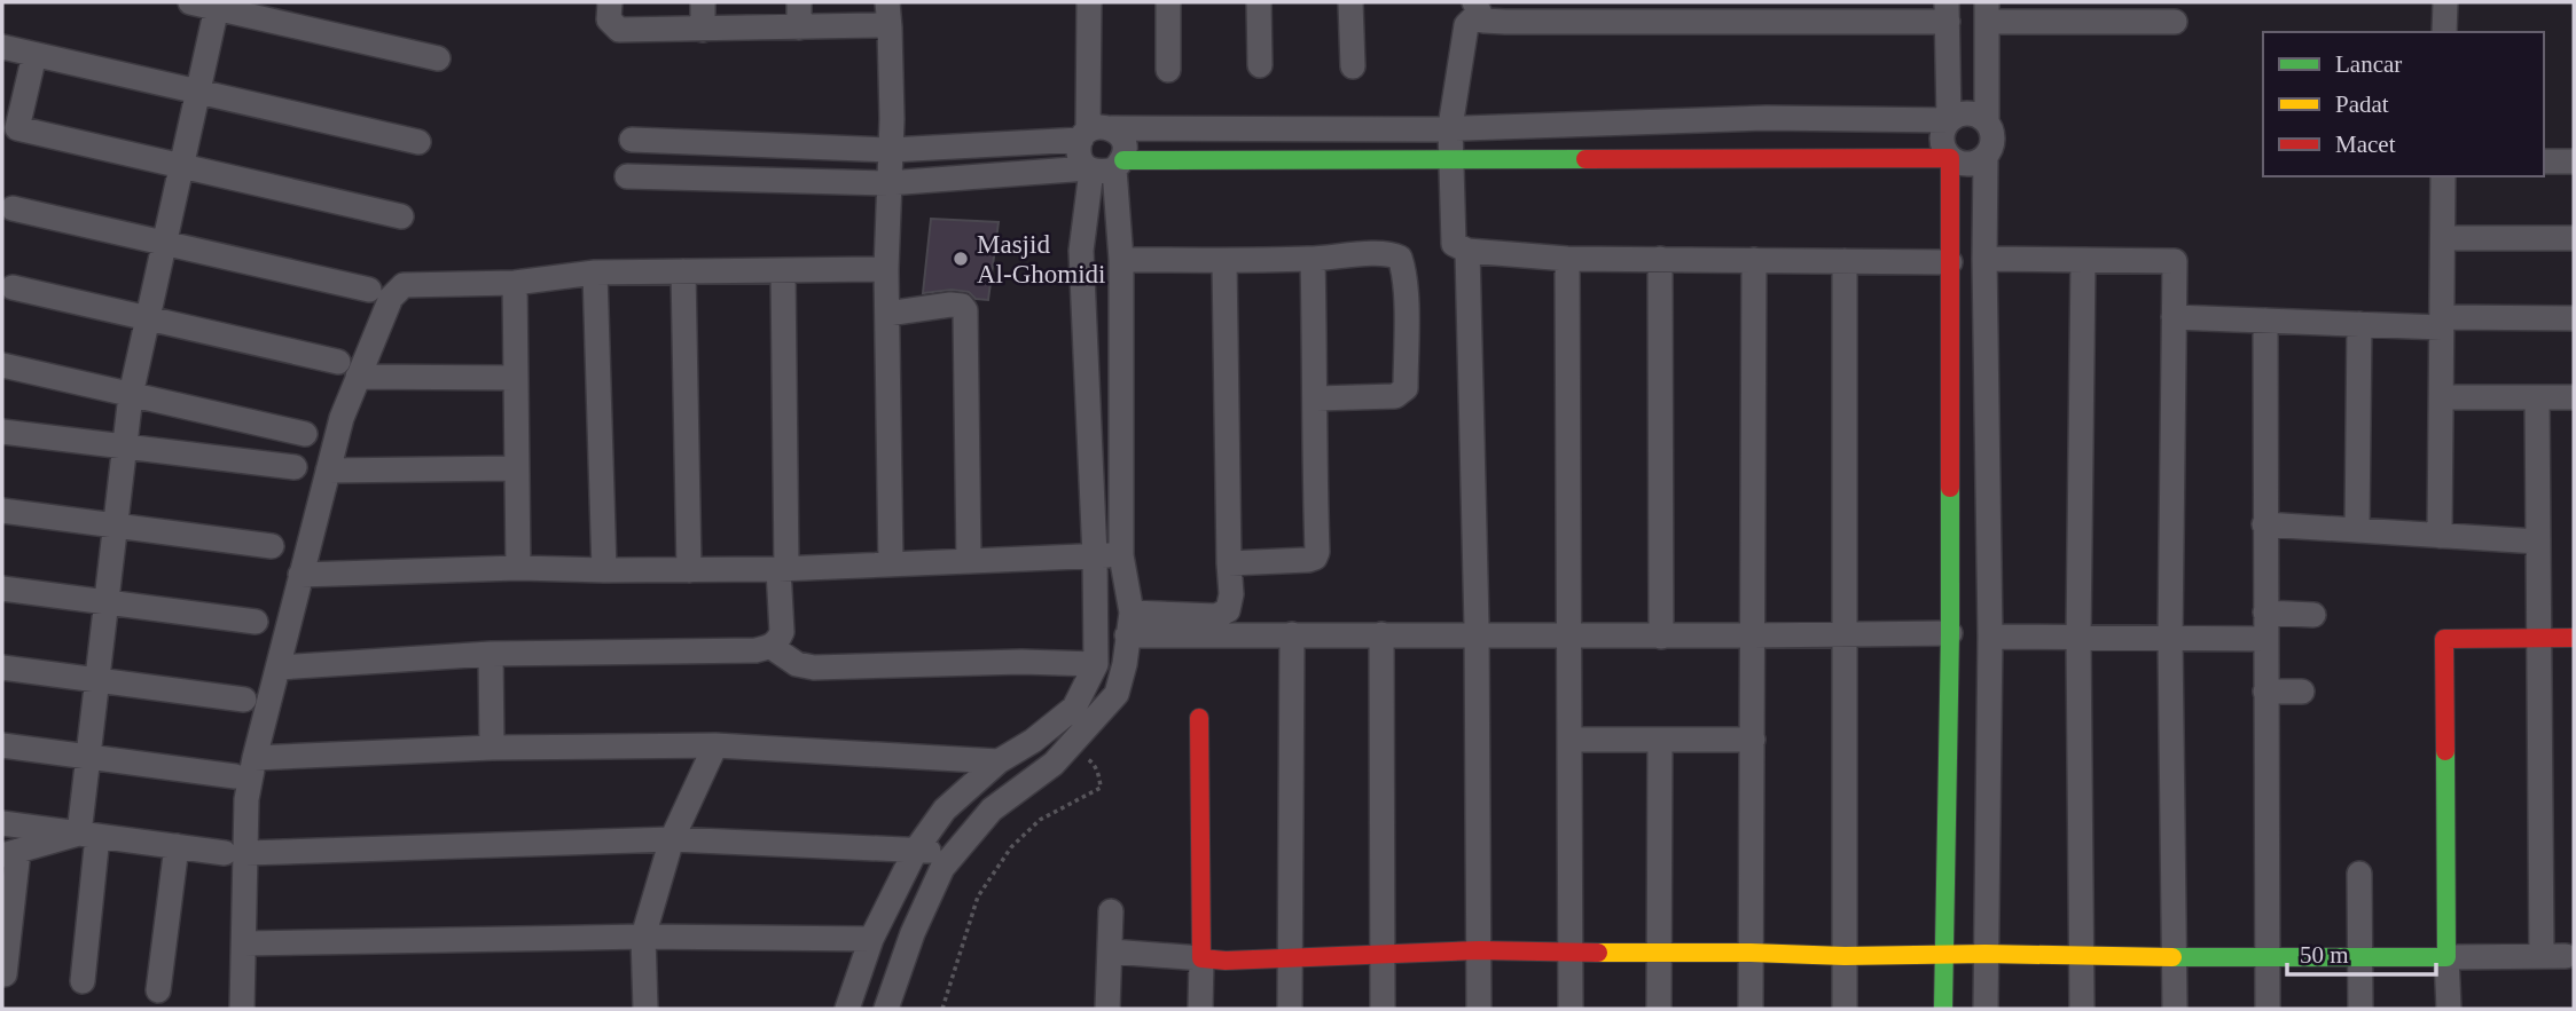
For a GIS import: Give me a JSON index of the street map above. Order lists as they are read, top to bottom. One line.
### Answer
{"places":["Masjid Al-Ghomidi"],"legend":["Lancar","Padat","Macet"],"scale_bar":"50 m"}
